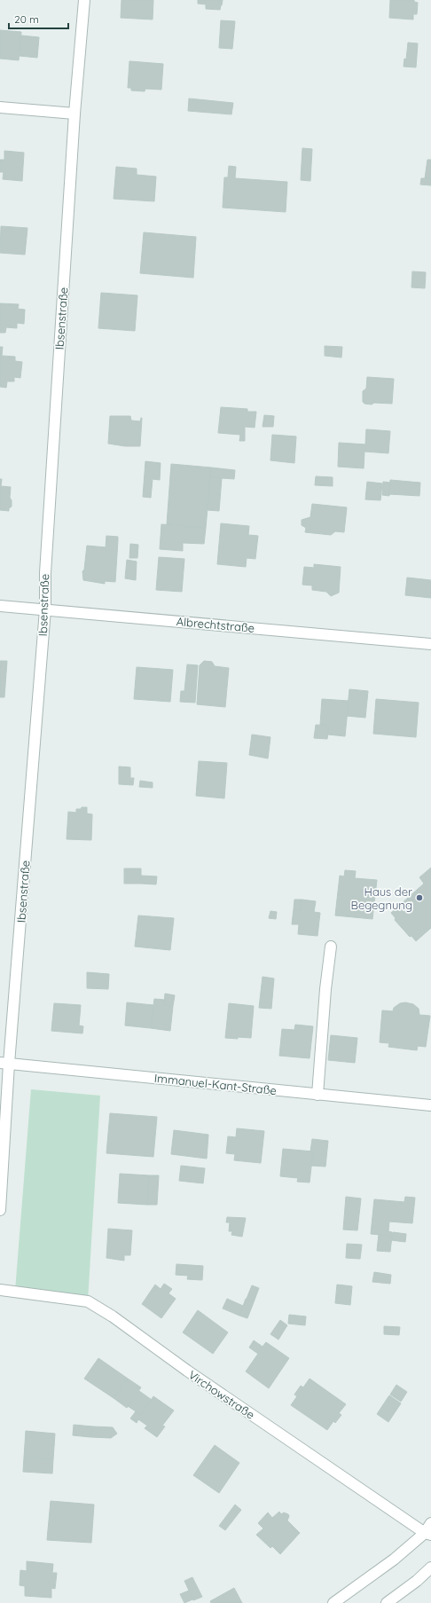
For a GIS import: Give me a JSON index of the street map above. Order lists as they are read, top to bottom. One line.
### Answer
{"streets":{"street":["Ibsenstraße","Albrechtstraße","Immanuel-Kant-Straße","Virchowstraße"]},"crossings":[["Ibsenstraße","Albrechtstraße"],["Ibsenstraße","Immanuel-Kant-Straße"]],"places":["Haus der Begegnung"],"scale_bar":"20 m"}
